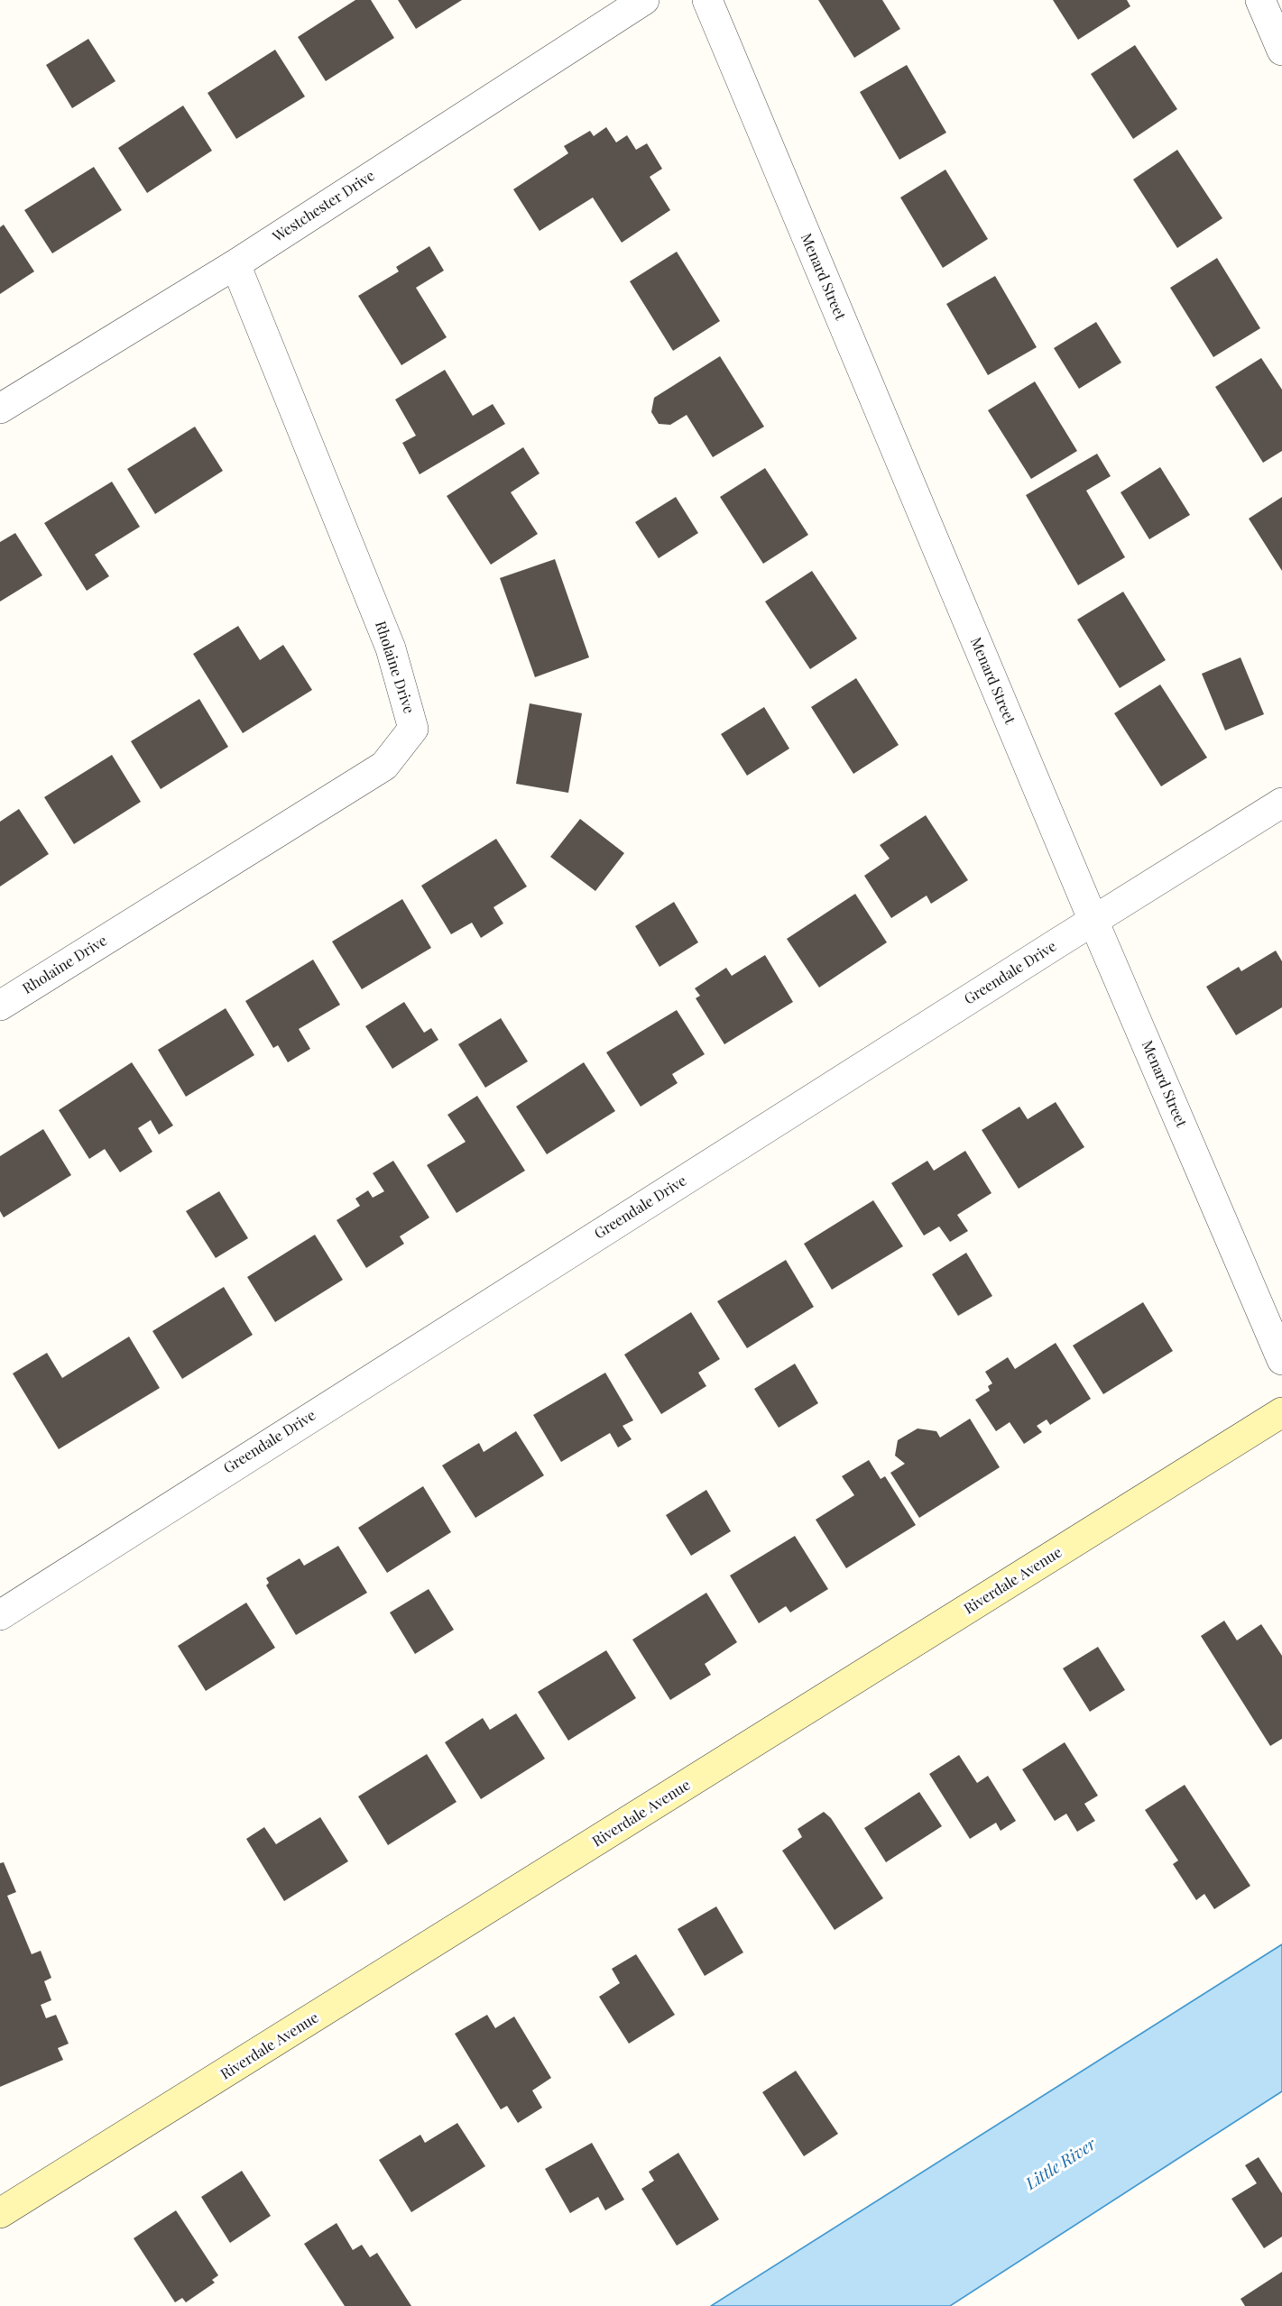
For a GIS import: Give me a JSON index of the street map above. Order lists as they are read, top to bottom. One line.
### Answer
{"streets":{"street":["Westchester Drive","Menard Street","Rholaine Drive","Greendale Drive","Riverdale Avenue"]},"crossings":[["Westchester Drive","Rholaine Drive"],["Menard Street","Greendale Drive"]],"water":["Little River"]}
